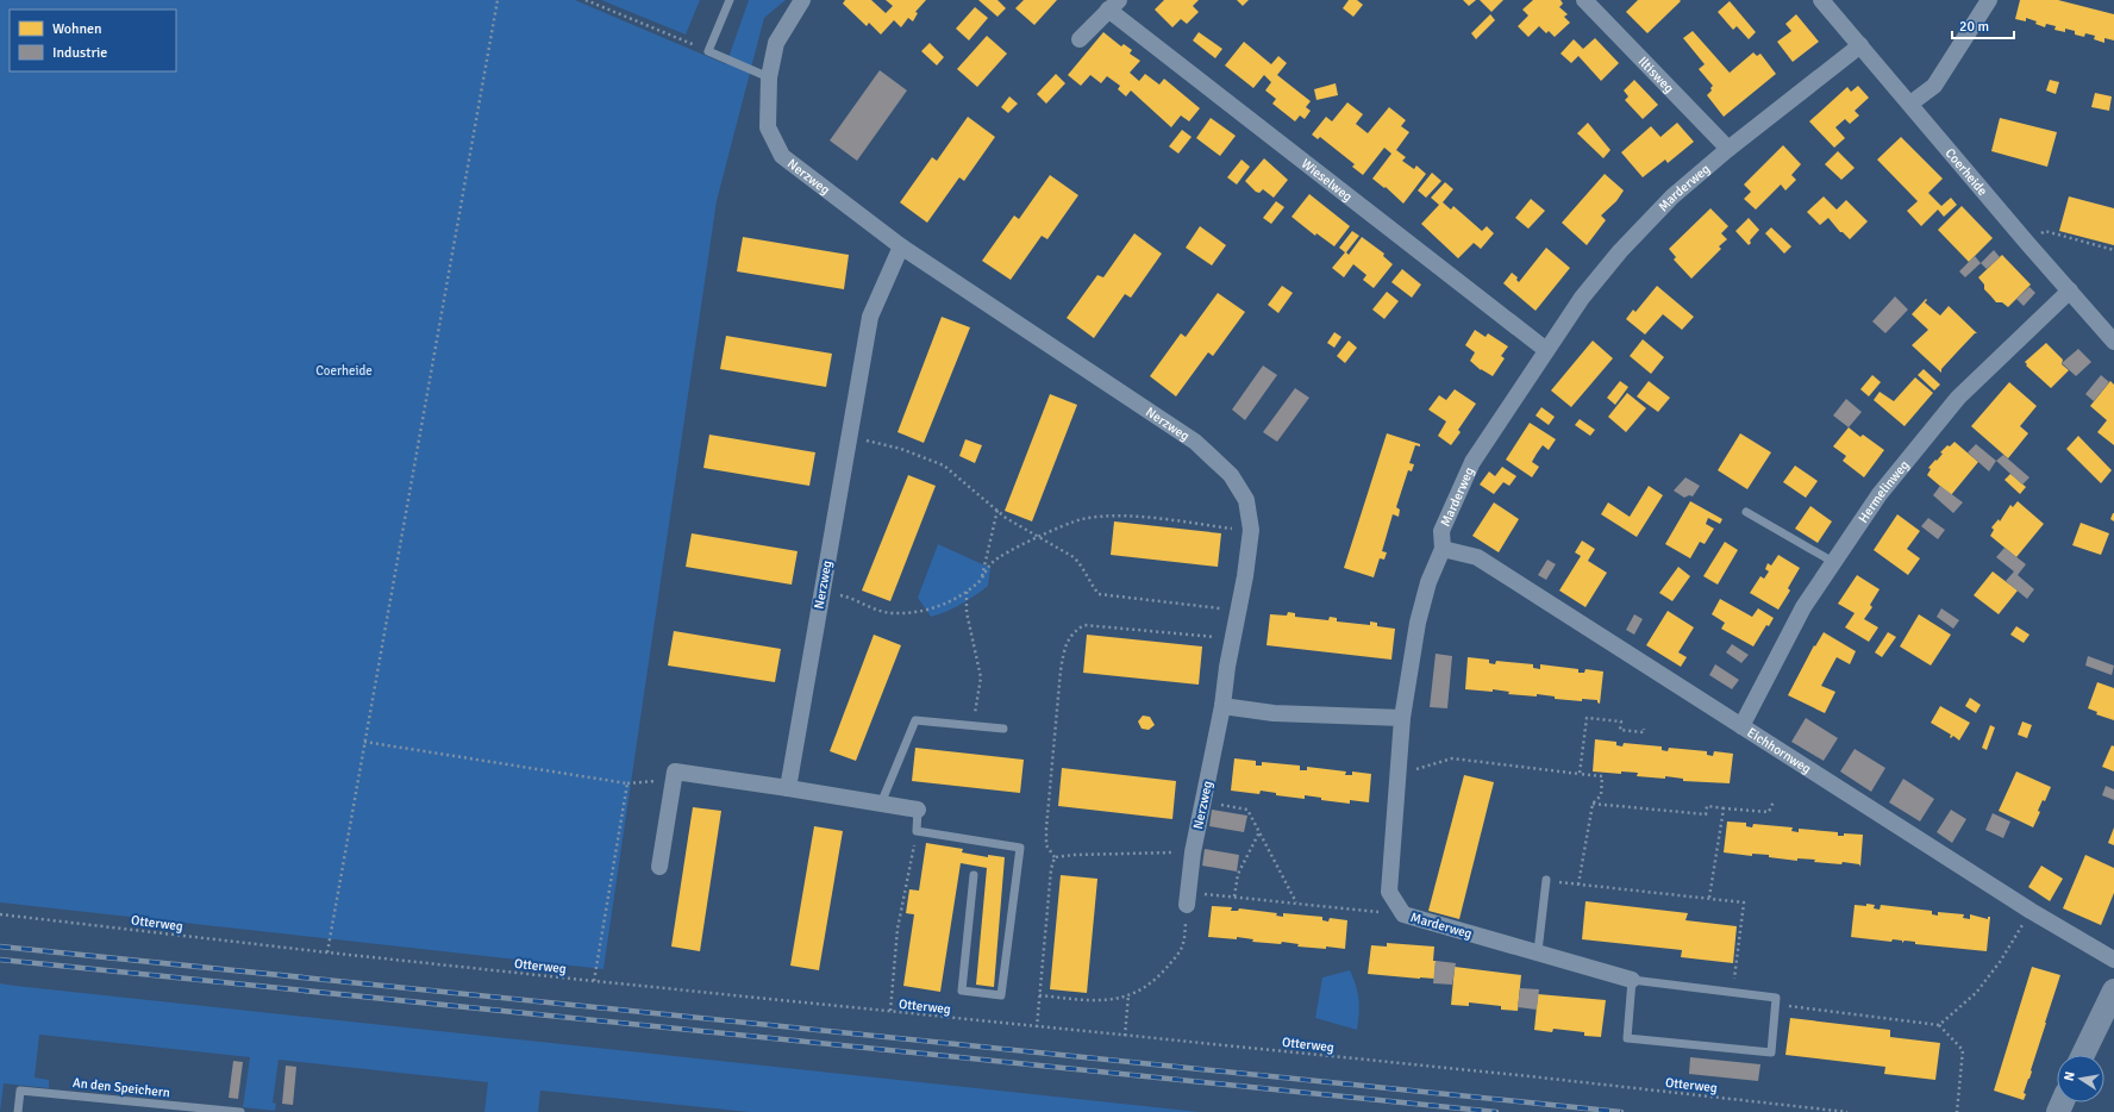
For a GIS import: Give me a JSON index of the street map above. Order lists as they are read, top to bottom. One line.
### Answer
{"streets":{"street":["Iltisweg","Coerheide","Nerzweg","Wieselweg","Marderweg","Hermelinweg","Eichhornweg"],"lane":["An den Speichern"],"path":["Otterweg"]},"crossings":[["Iltisweg","Marderweg"],["Coerheide","Marderweg"],["Coerheide","Hermelinweg"],["Wieselweg","Marderweg"],["Marderweg","Eichhornweg"],["Hermelinweg","Eichhornweg"]],"parks":["Coerheide"],"legend":["Wohnen","Industrie"],"scale_bar":"20 m","north":"left"}
